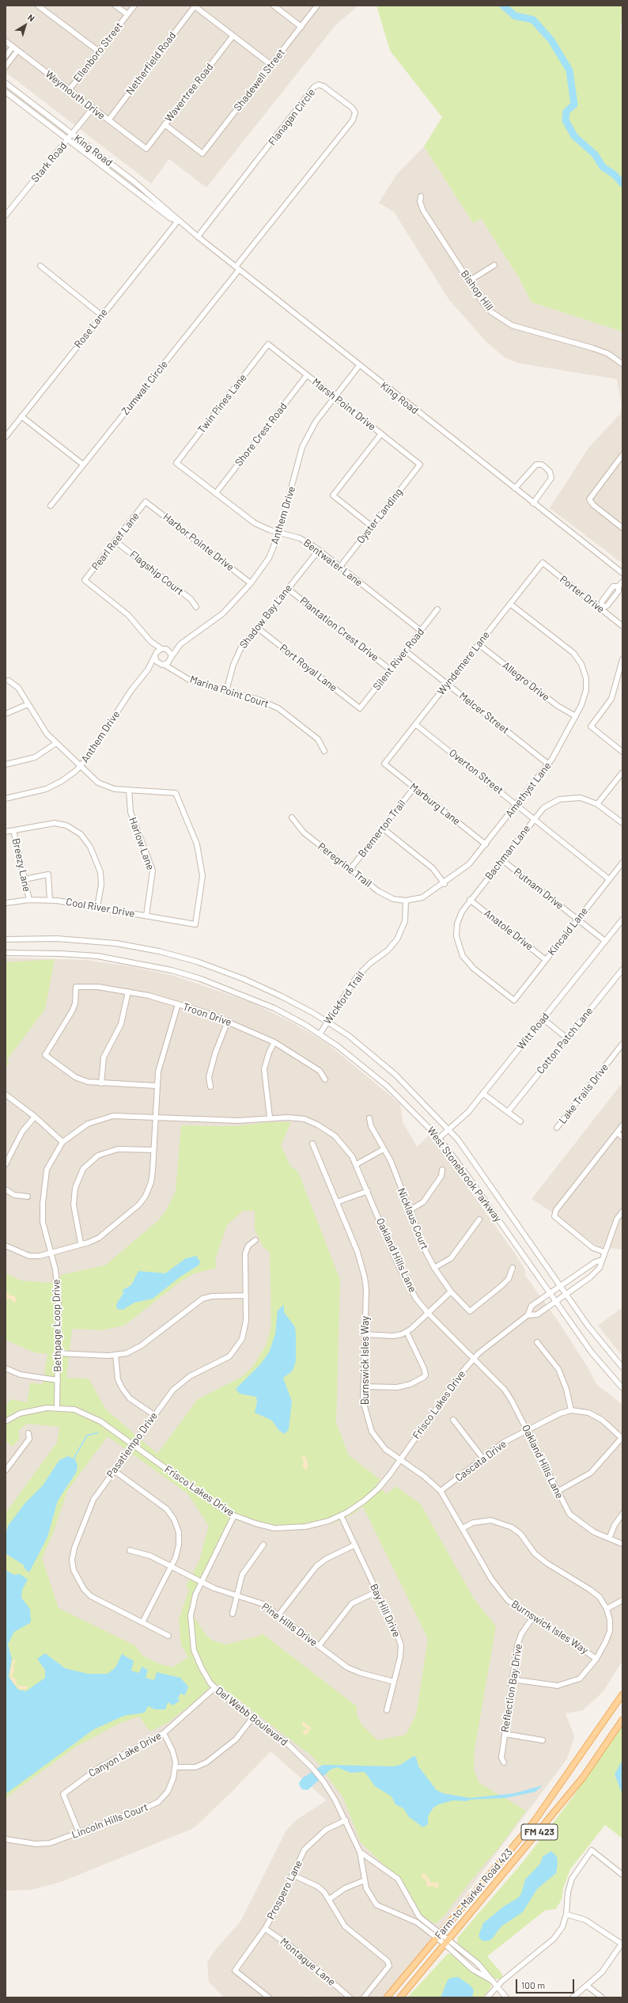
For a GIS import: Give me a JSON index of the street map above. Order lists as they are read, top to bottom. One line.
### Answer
{"streets":{"main road":["FM 423","Farm-to-Market Road 423"],"street":["Ellenboro Street","Netherfield Road","Shadewell Street","Wavertree Road","Weymouth Drive","Flanagan Circle","King Road","Stark Road","Bishop Hill","Rose Lane","Zumwalt Circle","Twin Pines Lane","Marsh Point Drive","Shore Crest Road","Anthem Drive","Oyster Landing","Pearl Reef Lane","Harbor Pointe Drive","Bentwater Lane","Flagship Court","Porter Drive","Shadow Bay Lane","Plantation Crest Drive","Silent River Road","Wyndemere Lane","Port Royal Lane","Allegro Drive","Marina Point Court","Melcer Street","Overton Street","Amethyst Lane","Marburg Lane","Bremerton Trail","Harlow Lane","Bachman Lane","Breezy Lane","Peregrine Trail","Putnam Drive","Cool River Drive","Anatole Drive","Kincaid Lane","Wickford Trail","Troon Drive","Witt Road","Cotton Patch Lane","Lake Trails Drive","West Stonebrook Parkway","Nicklaus Court","Oakland Hills Lane","Bethpage Loop Drive","Burnswick Isles Way","Frisco Lakes Drive","Pasatiempo Drive","Cascata Drive","Bay Hill Drive","Pine Hills Drive","Reflection Bay Drive","Del Webb Boulevard","Canyon Lake Drive","Lincoln Hills Court","Prospero Lane","Montague Lane"]},"crossings":[["Ellenboro Street","Weymouth Drive"],["Netherfield Road","Weymouth Drive"],["Shadewell Street","Wavertree Road"],["Wavertree Road","Weymouth Drive"],["Weymouth Drive","Stark Road"],["Flanagan Circle","King Road"],["Flanagan Circle","Zumwalt Circle"],["King Road","Stark Road"],["King Road","Rose Lane"],["King Road","Zumwalt Circle"],["King Road","Anthem Drive"],["Twin Pines Lane","Marsh Point Drive"],["Twin Pines Lane","Bentwater Lane"],["Marsh Point Drive","Shore Crest Road"],["Marsh Point Drive","Anthem Drive"],["Marsh Point Drive","Oyster Landing"],["Shore Crest Road","Bentwater Lane"],["Anthem Drive","Harbor Pointe Drive"],["Anthem Drive","Bentwater Lane"],["Anthem Drive","Marina Point Court"],["Oyster Landing","Bentwater Lane"],["Pearl Reef Lane","Harbor Pointe Drive"],["Pearl Reef Lane","Flagship Court"],["Bentwater Lane","Shadow Bay Lane"],["Bentwater Lane","Silent River Road"],["Porter Drive","Wyndemere Lane"],["Shadow Bay Lane","Plantation Crest Drive"],["Shadow Bay Lane","Port Royal Lane"],["Shadow Bay Lane","Marina Point Court"],["Plantation Crest Drive","Silent River Road"],["Silent River Road","Port Royal Lane"],["Silent River Road","Melcer Street"],["Wyndemere Lane","Allegro Drive"],["Wyndemere Lane","Melcer Street"],["Wyndemere Lane","Overton Street"],["Wyndemere Lane","Amethyst Lane"],["Wyndemere Lane","Marburg Lane"],["Allegro Drive","Amethyst Lane"],["Melcer Street","Amethyst Lane"],["Overton Street","Amethyst Lane"],["Overton Street","Bachman Lane"],["Overton Street","Kincaid Lane"],["Amethyst Lane","Marburg Lane"],["Amethyst Lane","Peregrine Trail"],["Amethyst Lane","Wickford Trail"],["Marburg Lane","Bremerton Trail"],["Bremerton Trail","Peregrine Trail"],["Harlow Lane","Cool River Drive"],["Bachman Lane","Putnam Drive"],["Bachman Lane","Anatole Drive"],["Bachman Lane","Kincaid Lane"],["Breezy Lane","Cool River Drive"],["Peregrine Trail","Wickford Trail"],["Putnam Drive","Kincaid Lane"],["Putnam Drive","Witt Road"],["Anatole Drive","Kincaid Lane"],["Wickford Trail","West Stonebrook Parkway"],["Witt Road","West Stonebrook Parkway"],["West Stonebrook Parkway","Frisco Lakes Drive"],["Oakland Hills Lane","Bethpage Loop Drive"],["Oakland Hills Lane","Frisco Lakes Drive"],["Oakland Hills Lane","Cascata Drive"],["Bethpage Loop Drive","Frisco Lakes Drive"],["Burnswick Isles Way","Frisco Lakes Drive"],["Burnswick Isles Way","Cascata Drive"],["Burnswick Isles Way","Reflection Bay Drive"],["Frisco Lakes Drive","Pasatiempo Drive"],["Frisco Lakes Drive","Bay Hill Drive"],["Frisco Lakes Drive","Del Webb Boulevard"],["Bay Hill Drive","Pine Hills Drive"],["Pine Hills Drive","Del Webb Boulevard"],["Del Webb Boulevard","Canyon Lake Drive"],["Del Webb Boulevard","Prospero Lane"],["Del Webb Boulevard","Farm-to-Market Road 423"],["Canyon Lake Drive","Lincoln Hills Court"],["Prospero Lane","Montague Lane"]],"scale_bar":"100 m","north":"top right"}
